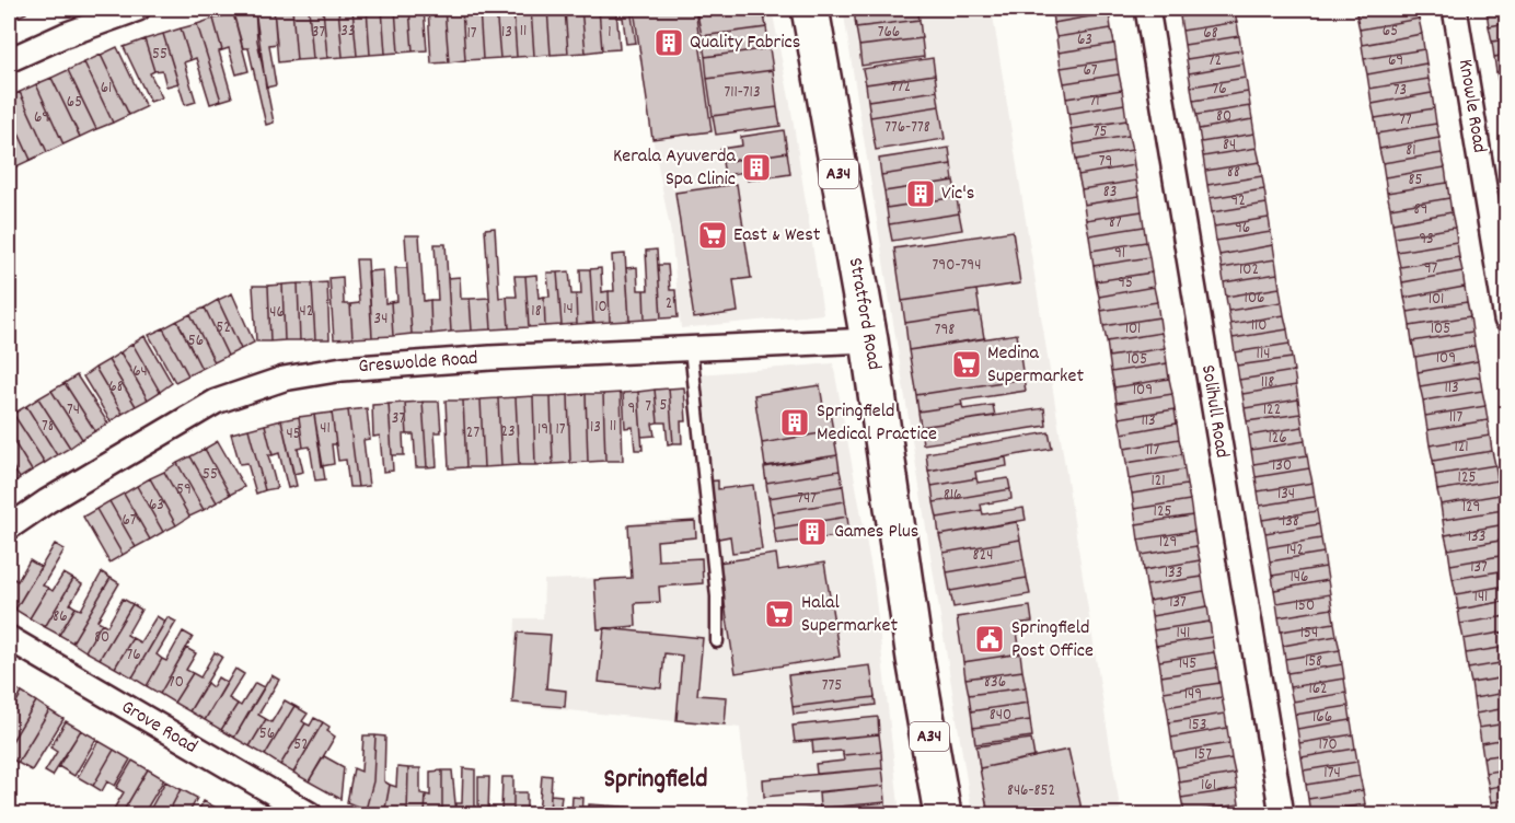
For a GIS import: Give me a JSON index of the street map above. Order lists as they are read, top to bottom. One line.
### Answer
{"streets":{"highway":["A34","Stratford Road"],"street":["Knowle Road","Greswolde Road","Solihull Road","Grove Road"]},"crossings":[["Stratford Road","Greswolde Road"]],"districts":["Springfield"],"places":{"building":["Quality Fabrics","Kerala Ayuverda Spa Clinic","Vic's","Springfield Medical Practice","Games Plus"],"supermarket":["East & West","Medina Supermarket","Halal Supermarket"],"public building":["Springfield Post Office"]},"house_numbers":["33","11","65","37","13","1","766","17","68","63","55","72","69","67","772","61","76","73","711-713","71","65","80","69","77","776-778","75","84","81","79","88","85","83","92","89","87","96","93","91","790-794","97","102","95","106","101","2","10","14","42","18","46","34","110","52","101","105","798","56","114","109","105","64","118","68","113","109","5","7","9","74","122","117","37","113","78","11","13","41","19","17","23","27","45","126","121","117","130","55","125","121","59","134","816","747","63","129","125","67","138","133","129","142","824","137","133","146","141","137","150","86","141","154","80","76","158","145","70","836","775","162","149","840","166","153","56","52","170","157","174","161","846-852"]}
